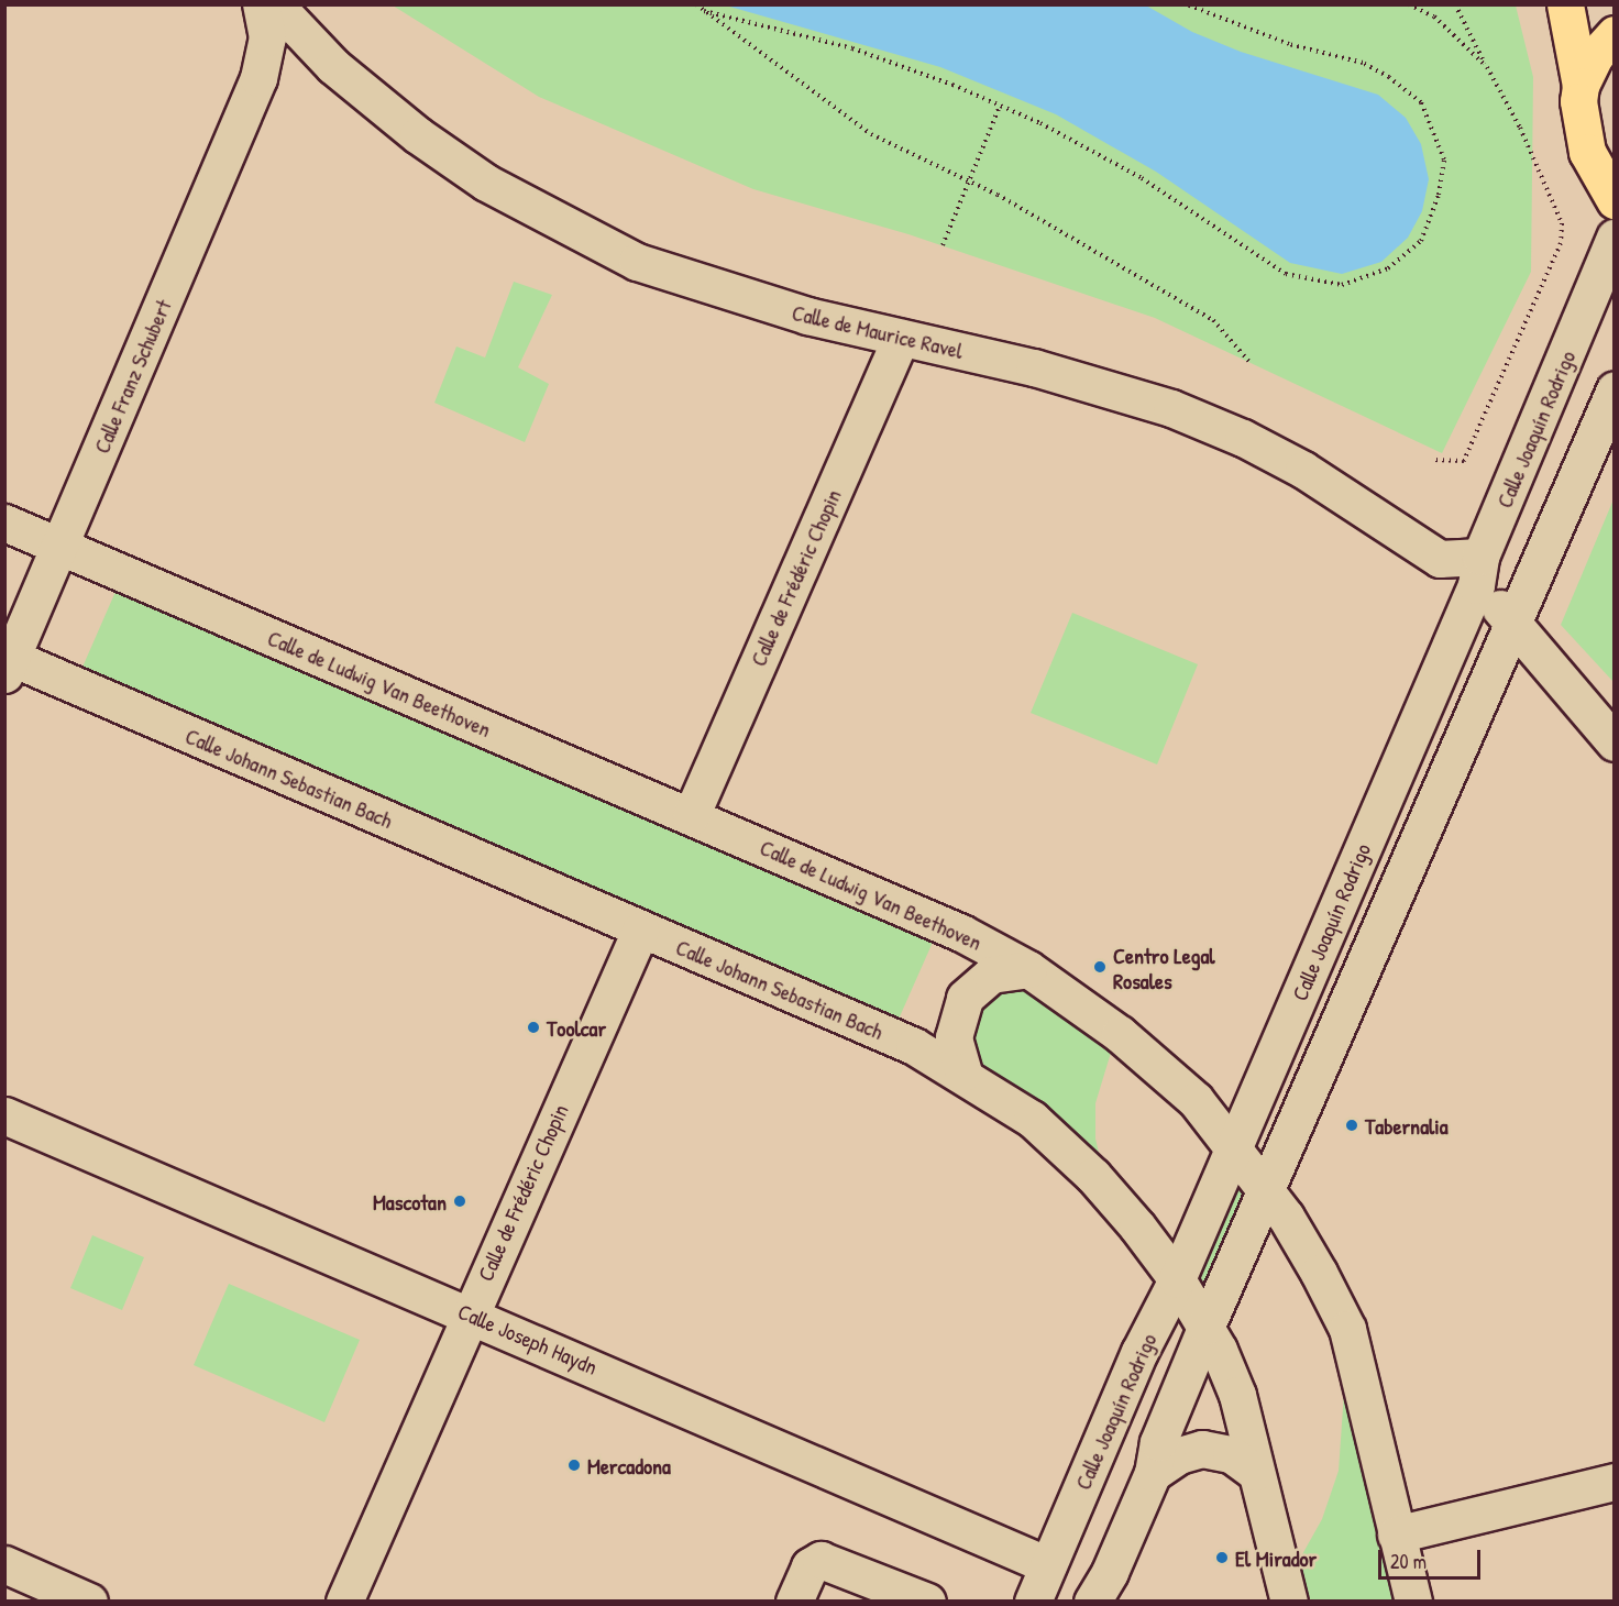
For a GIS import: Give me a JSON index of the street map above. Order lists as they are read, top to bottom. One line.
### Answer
{"streets":{"street":["Calle de Maurice Ravel","Calle Franz Schubert","Calle Joaquín Rodrigo","Calle de Frédéric Chopin","Calle de Ludwig Van Beethoven","Calle Johann Sebastian Bach","Calle Joseph Haydn"]},"crossings":[["Calle de Maurice Ravel","Calle Franz Schubert"],["Calle de Maurice Ravel","Calle Joaquín Rodrigo"],["Calle de Maurice Ravel","Calle de Frédéric Chopin"],["Calle Franz Schubert","Calle de Ludwig Van Beethoven"],["Calle Franz Schubert","Calle Johann Sebastian Bach"],["Calle Joaquín Rodrigo","Calle de Ludwig Van Beethoven"],["Calle Joaquín Rodrigo","Calle Johann Sebastian Bach"],["Calle Joaquín Rodrigo","Calle Joseph Haydn"],["Calle de Frédéric Chopin","Calle de Ludwig Van Beethoven"],["Calle de Frédéric Chopin","Calle Johann Sebastian Bach"],["Calle de Frédéric Chopin","Calle Joseph Haydn"]],"places":["Centro Legal Rosales","Toolcar","Tabernalia","Mascotan","Mercadona","El Mirador"],"scale_bar":"20 m"}
